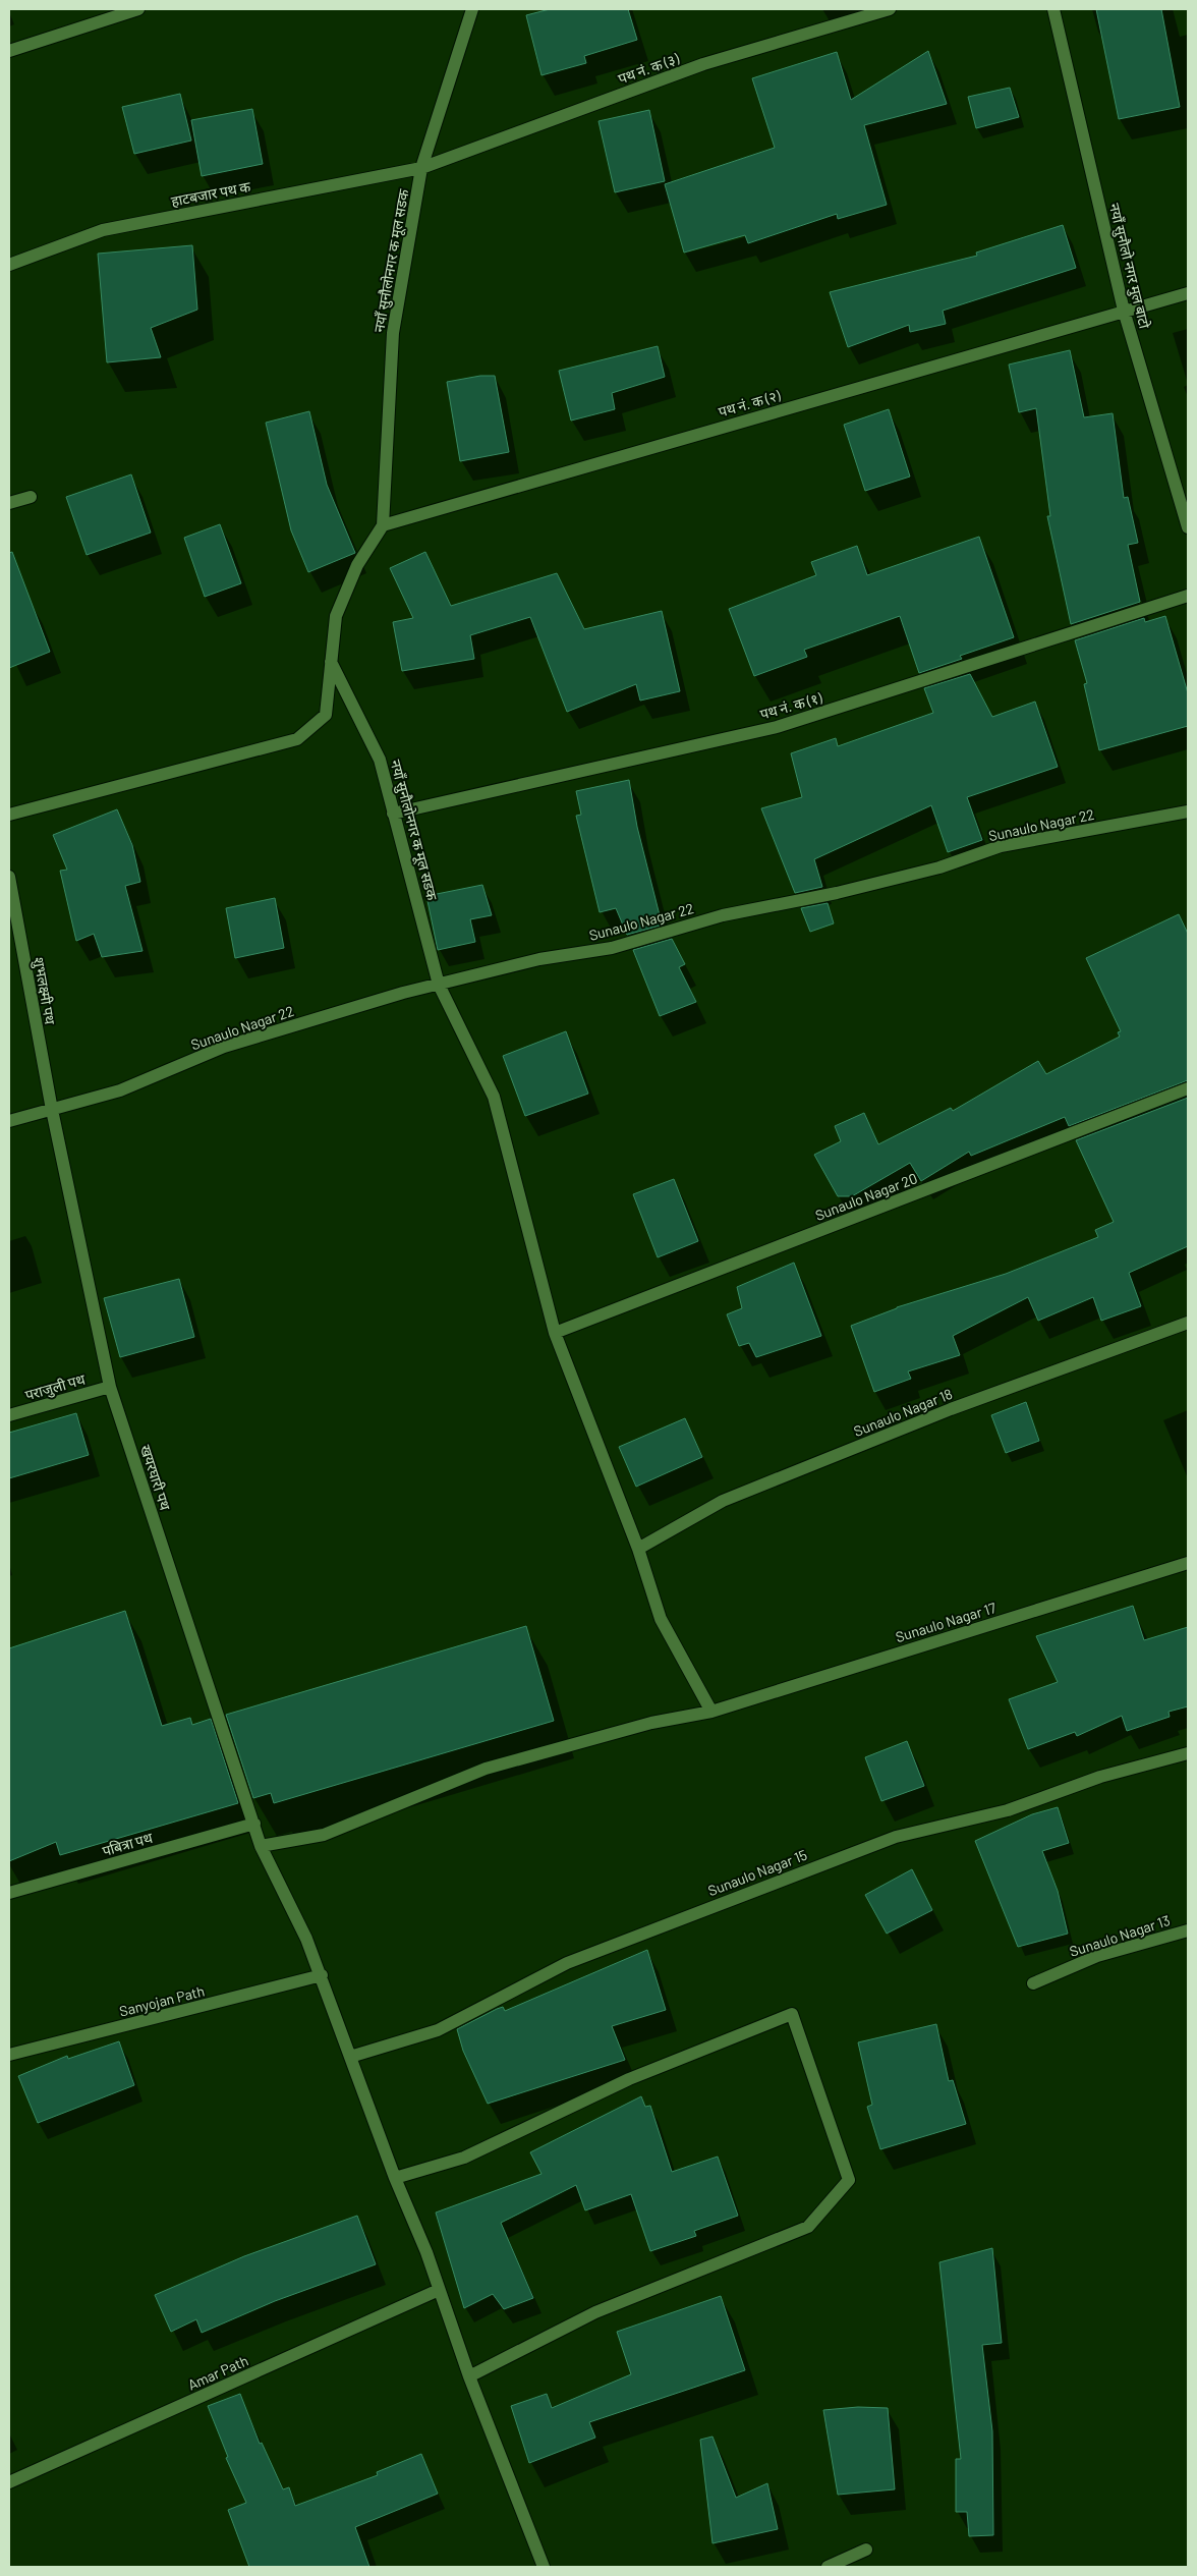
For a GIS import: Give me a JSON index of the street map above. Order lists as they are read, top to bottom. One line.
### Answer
{"streets":{"street":["पथ नं. क (३)","हाटबजार पथ क","नयाँ सुनौलोनगर क मूल सडक","नयाँ सुनौलो नगर मुल बाटो","पथ नं. क (२)","पथ नं. क (१)","Sunaulo Nagar 22","शुभलक्ष्मी पथ","Sunaulo Nagar 20","पराजुली पथ","Sunaulo Nagar 18","खयरघारी पथ","Sunaulo Nagar 17","पबित्रा पथ","Sunaulo Nagar 15","Sunaulo Nagar 13","Sanyojan Path","Amar Path"]},"crossings":[["पथ नं. क (३)","हाटबजार पथ क"],["पथ नं. क (३)","नयाँ सुनौलोनगर क मूल सडक"],["हाटबजार पथ क","नयाँ सुनौलोनगर क मूल सडक"],["नयाँ सुनौलोनगर क मूल सडक","पथ नं. क (२)"],["नयाँ सुनौलोनगर क मूल सडक","पथ नं. क (१)"],["नयाँ सुनौलोनगर क मूल सडक","Sunaulo Nagar 22"],["नयाँ सुनौलोनगर क मूल सडक","Sunaulo Nagar 20"],["नयाँ सुनौलोनगर क मूल सडक","Sunaulo Nagar 18"],["नयाँ सुनौलोनगर क मूल सडक","Sunaulo Nagar 17"],["नयाँ सुनौलो नगर मुल बाटो","पथ नं. क (२)"],["Sunaulo Nagar 22","शुभलक्ष्मी पथ"],["Sunaulo Nagar 22","खयरघारी पथ"],["शुभलक्ष्मी पथ","खयरघारी पथ"],["पराजुली पथ","खयरघारी पथ"],["खयरघारी पथ","Sunaulo Nagar 17"],["खयरघारी पथ","पबित्रा पथ"],["खयरघारी पथ","Sunaulo Nagar 15"],["खयरघारी पथ","Sanyojan Path"],["खयरघारी पथ","Amar Path"]]}
